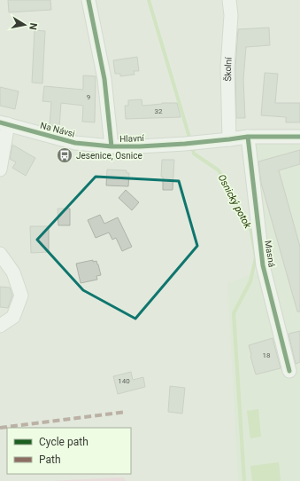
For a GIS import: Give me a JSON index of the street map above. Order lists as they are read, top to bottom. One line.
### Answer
{"streets":{"street":["Školní","Na Návsi","Hlavní","Masná"]},"crossings":[["Školní","Hlavní"],["Na Návsi","Hlavní"],["Hlavní","Masná"]],"water":["Osnický potok"],"places":{"bus stop":["Jesenice, Osnice"]},"house_numbers":["9","32","18","140"],"legend":["Cycle path","Path"],"north":"right"}
